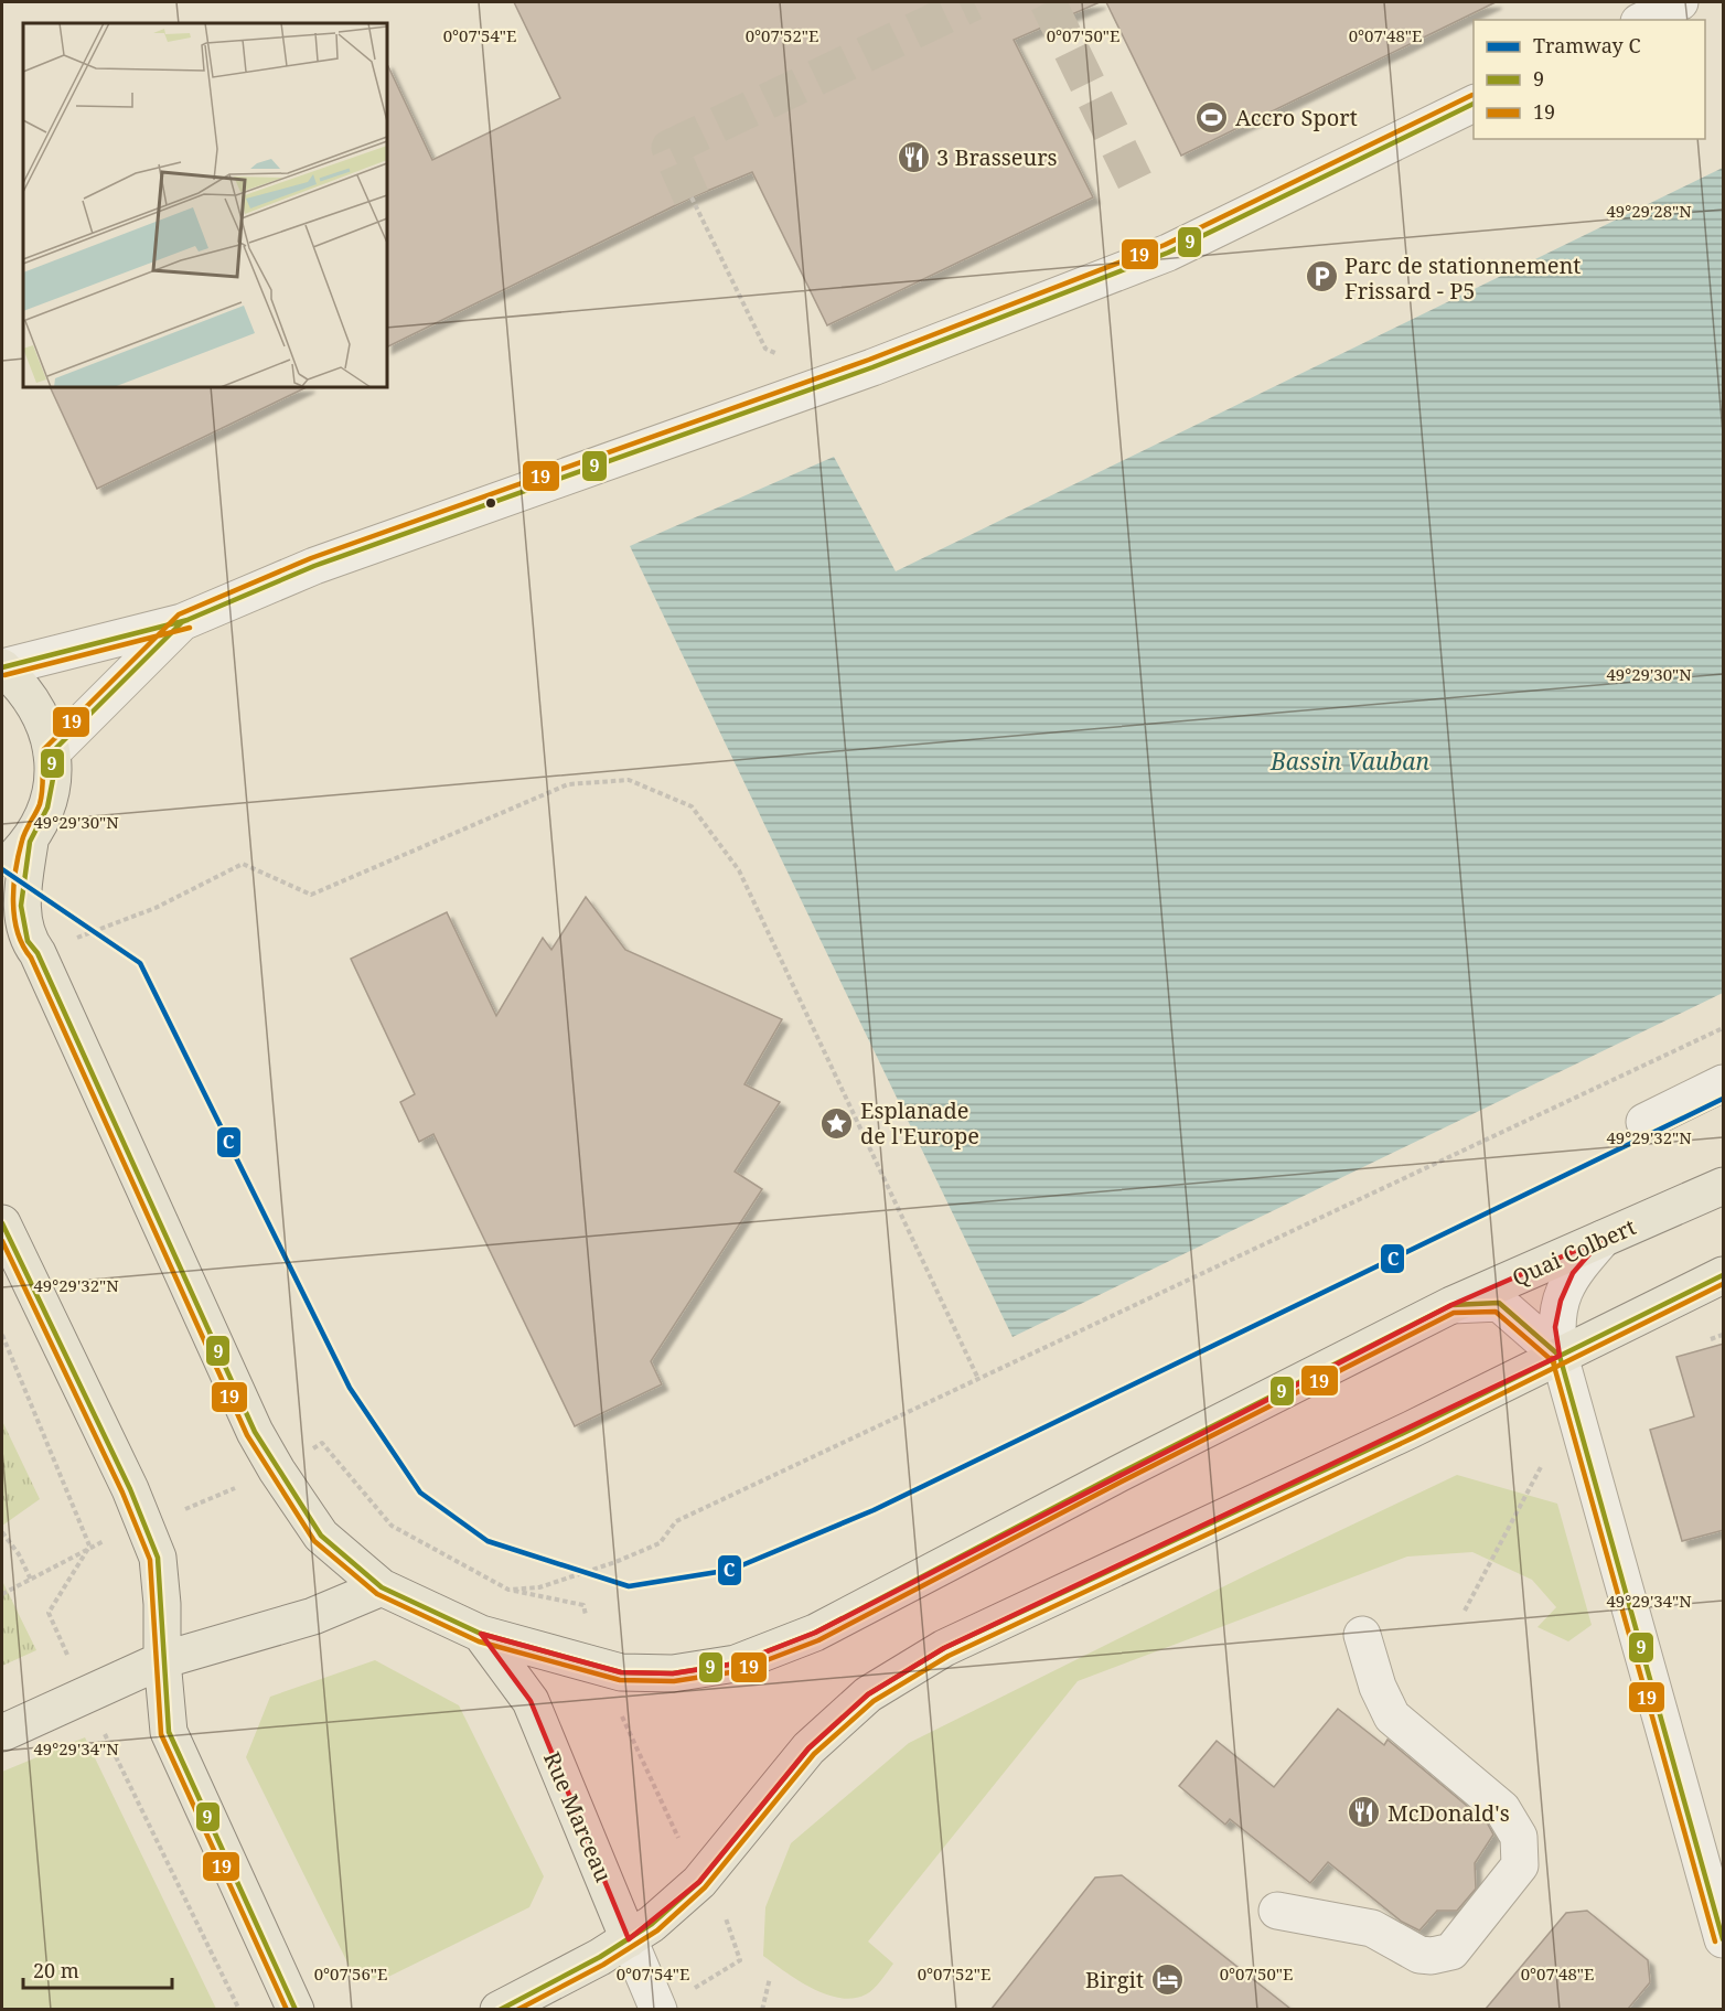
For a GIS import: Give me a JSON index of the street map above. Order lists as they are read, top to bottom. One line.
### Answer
{"streets":{"main road":["Quai Colbert","Rue Marceau"]},"crossings":[["Quai Colbert","Rue Marceau"]],"water":["Bassin Vauban"],"places":{"sports":["Accro Sport"],"restaurant":["3 Brasseurs","McDonald's"],"parking":["Parc de stationnement Frissard - P5"],"place":["Esplanade de l'Europe"],"hotel":["Birgit"]},"lines":["transit line 19","transit line 9","tram line C"],"legend":["Tramway C","9","19"],"scale_bar":"20 m","coordinates":["0°07'54\"E","0°07'52\"E","0°07'50\"E","0°07'48\"E","49°29'28\"N","49°29'30\"N","49°29'32\"N","49°29'34\"N","0°07'56\"E"]}
